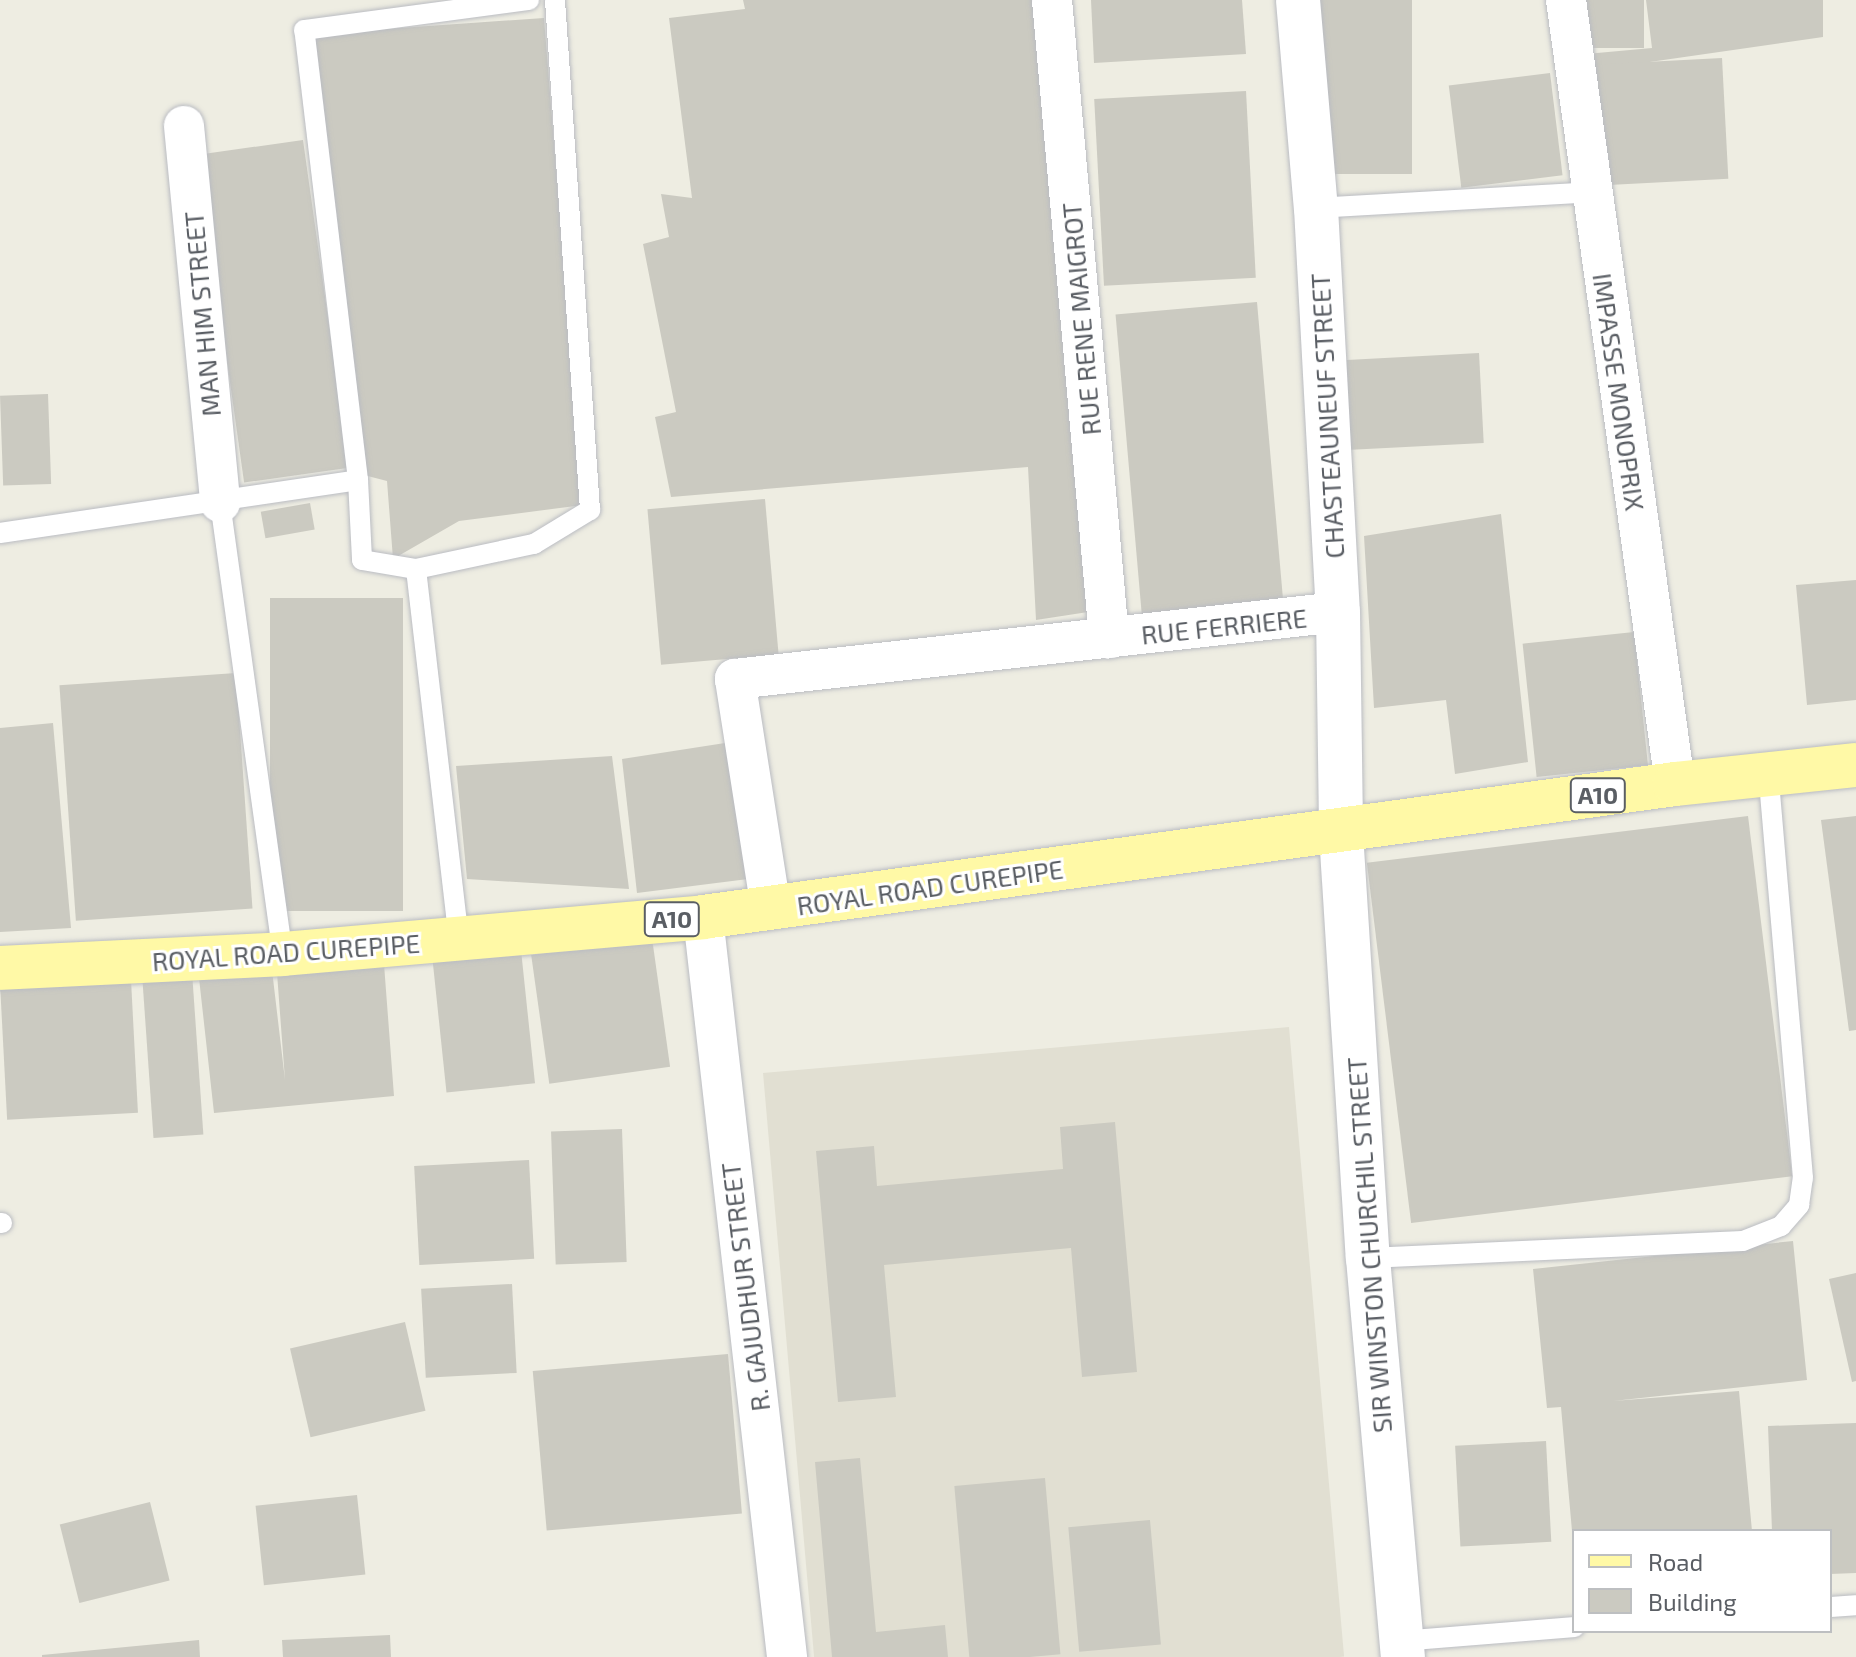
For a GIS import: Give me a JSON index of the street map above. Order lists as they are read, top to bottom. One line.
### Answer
{"streets":{"main road":["A10","ROYAL ROAD CUREPIPE"],"street":["MAN HIM STREET","RUE RENE MAIGROT","IMPASSE MONOPRIX","CHASTEAUNEUF STREET","RUE FERRIERE","SIR WINSTON CHURCHIL STREET","R. GAJUDHUR STREET"]},"crossings":[["RUE RENE MAIGROT","RUE FERRIERE"],["IMPASSE MONOPRIX","ROYAL ROAD CUREPIPE"],["CHASTEAUNEUF STREET","RUE FERRIERE"],["CHASTEAUNEUF STREET","ROYAL ROAD CUREPIPE"],["CHASTEAUNEUF STREET","SIR WINSTON CHURCHIL STREET"],["RUE FERRIERE","ROYAL ROAD CUREPIPE"],["ROYAL ROAD CUREPIPE","SIR WINSTON CHURCHIL STREET"],["ROYAL ROAD CUREPIPE","R. GAJUDHUR STREET"]],"legend":["Road","Building"]}
